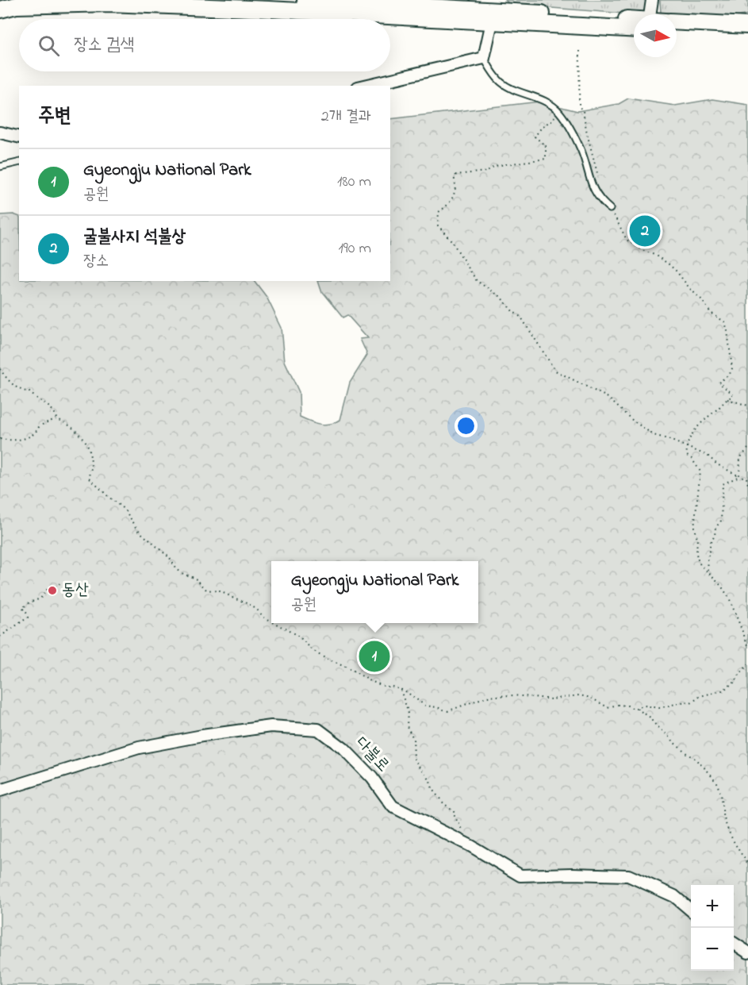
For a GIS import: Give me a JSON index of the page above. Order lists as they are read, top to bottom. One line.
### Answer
{"streets":{"street":["다불로"]},"places":["동산"],"north":"right","page":{"search":"장소 검색","heading":["주변","2개 결과"],"list":[{"mark":"1","name":"Gyeongju National Park","note":"공원","value":"180 m"},{"mark":"2","name":"굴불사지 석불상","note":"장소","value":"190 m"}],"pins":["2","1"],"popup":["Gyeongju National Park","공원"],"map_buttons":["+","−"]}}
